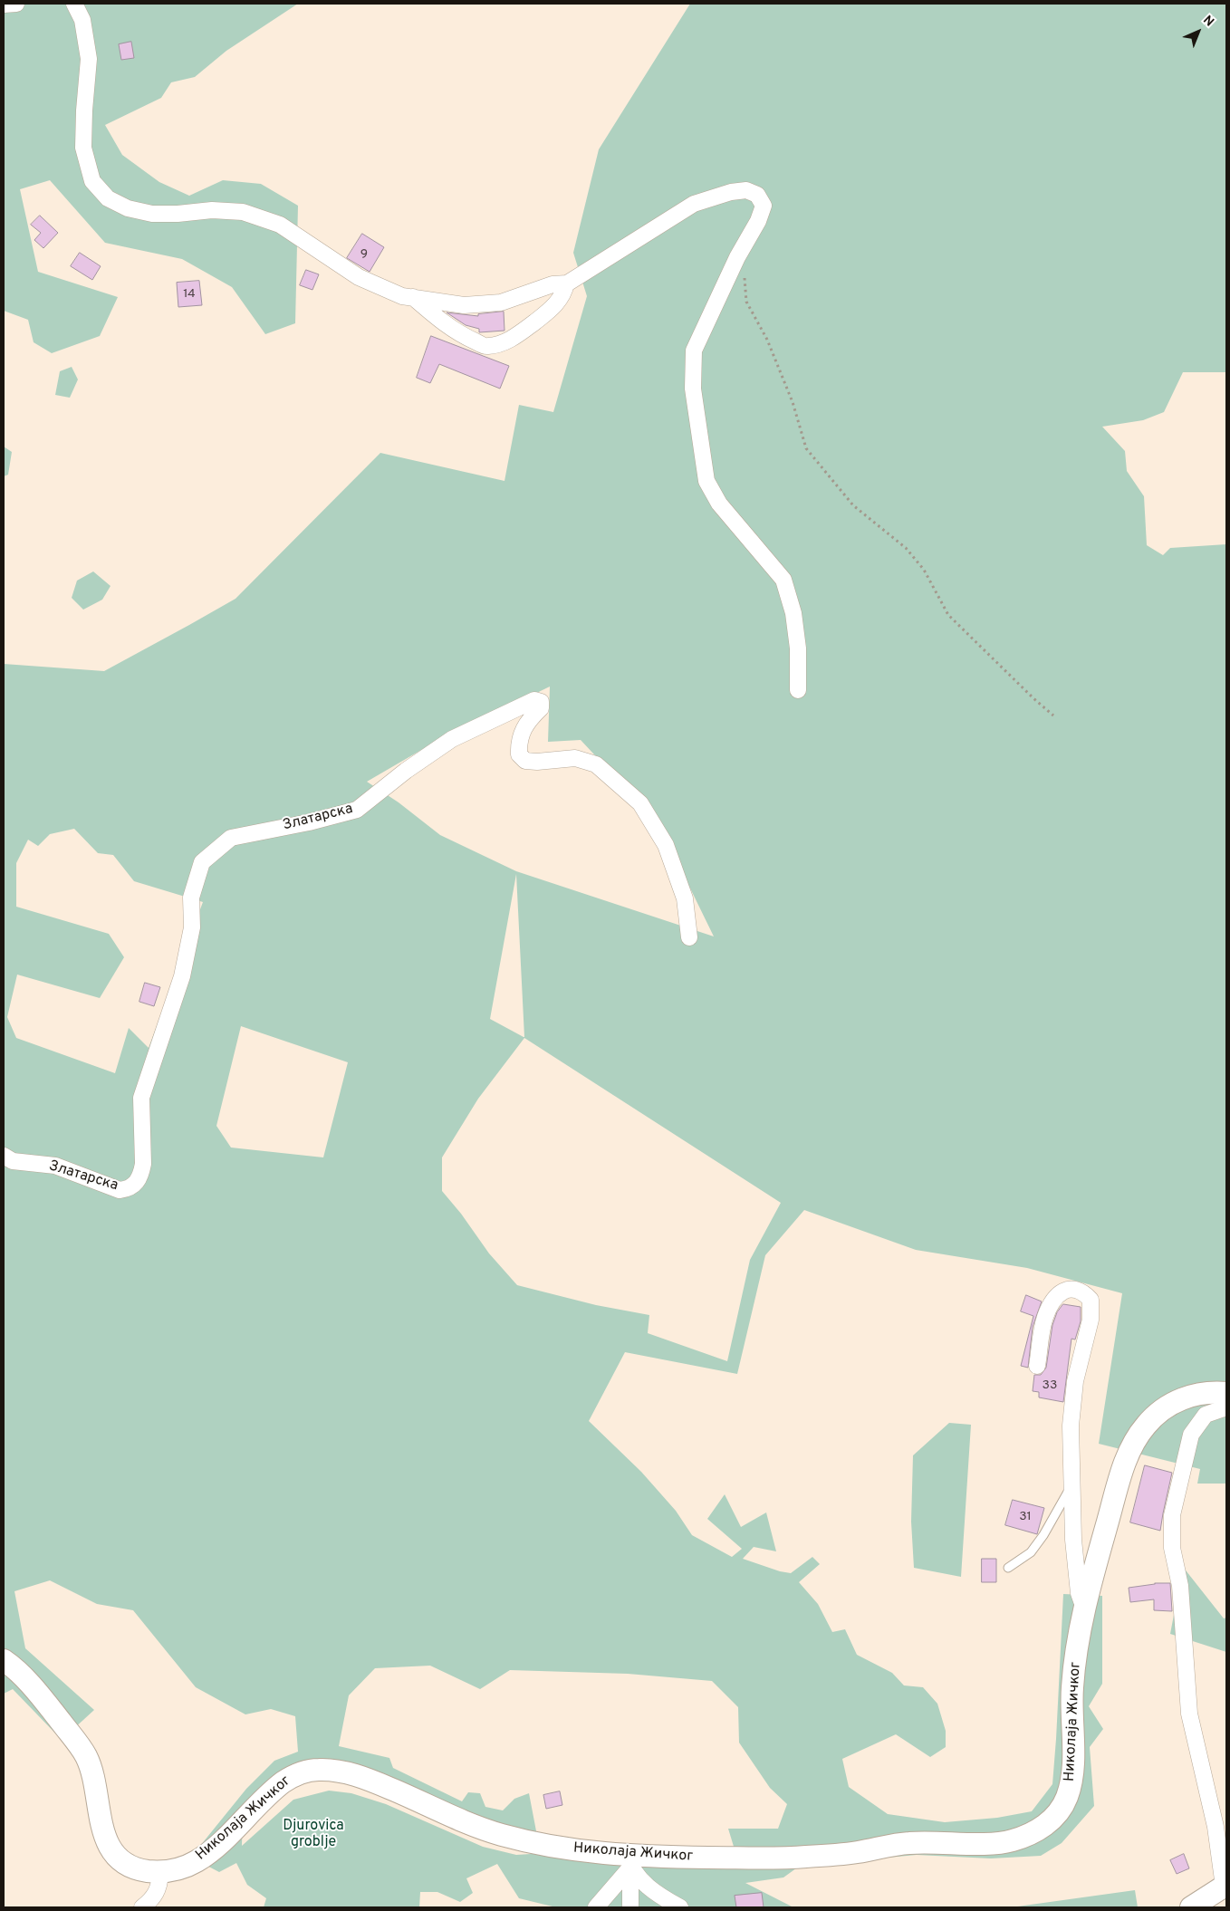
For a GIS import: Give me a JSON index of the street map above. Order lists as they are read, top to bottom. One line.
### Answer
{"streets":{"street":["Златарска","Николаја Жичког"]},"parks":["Djurovica groblje"],"house_numbers":["9","14","33","31"],"north":"top right"}
